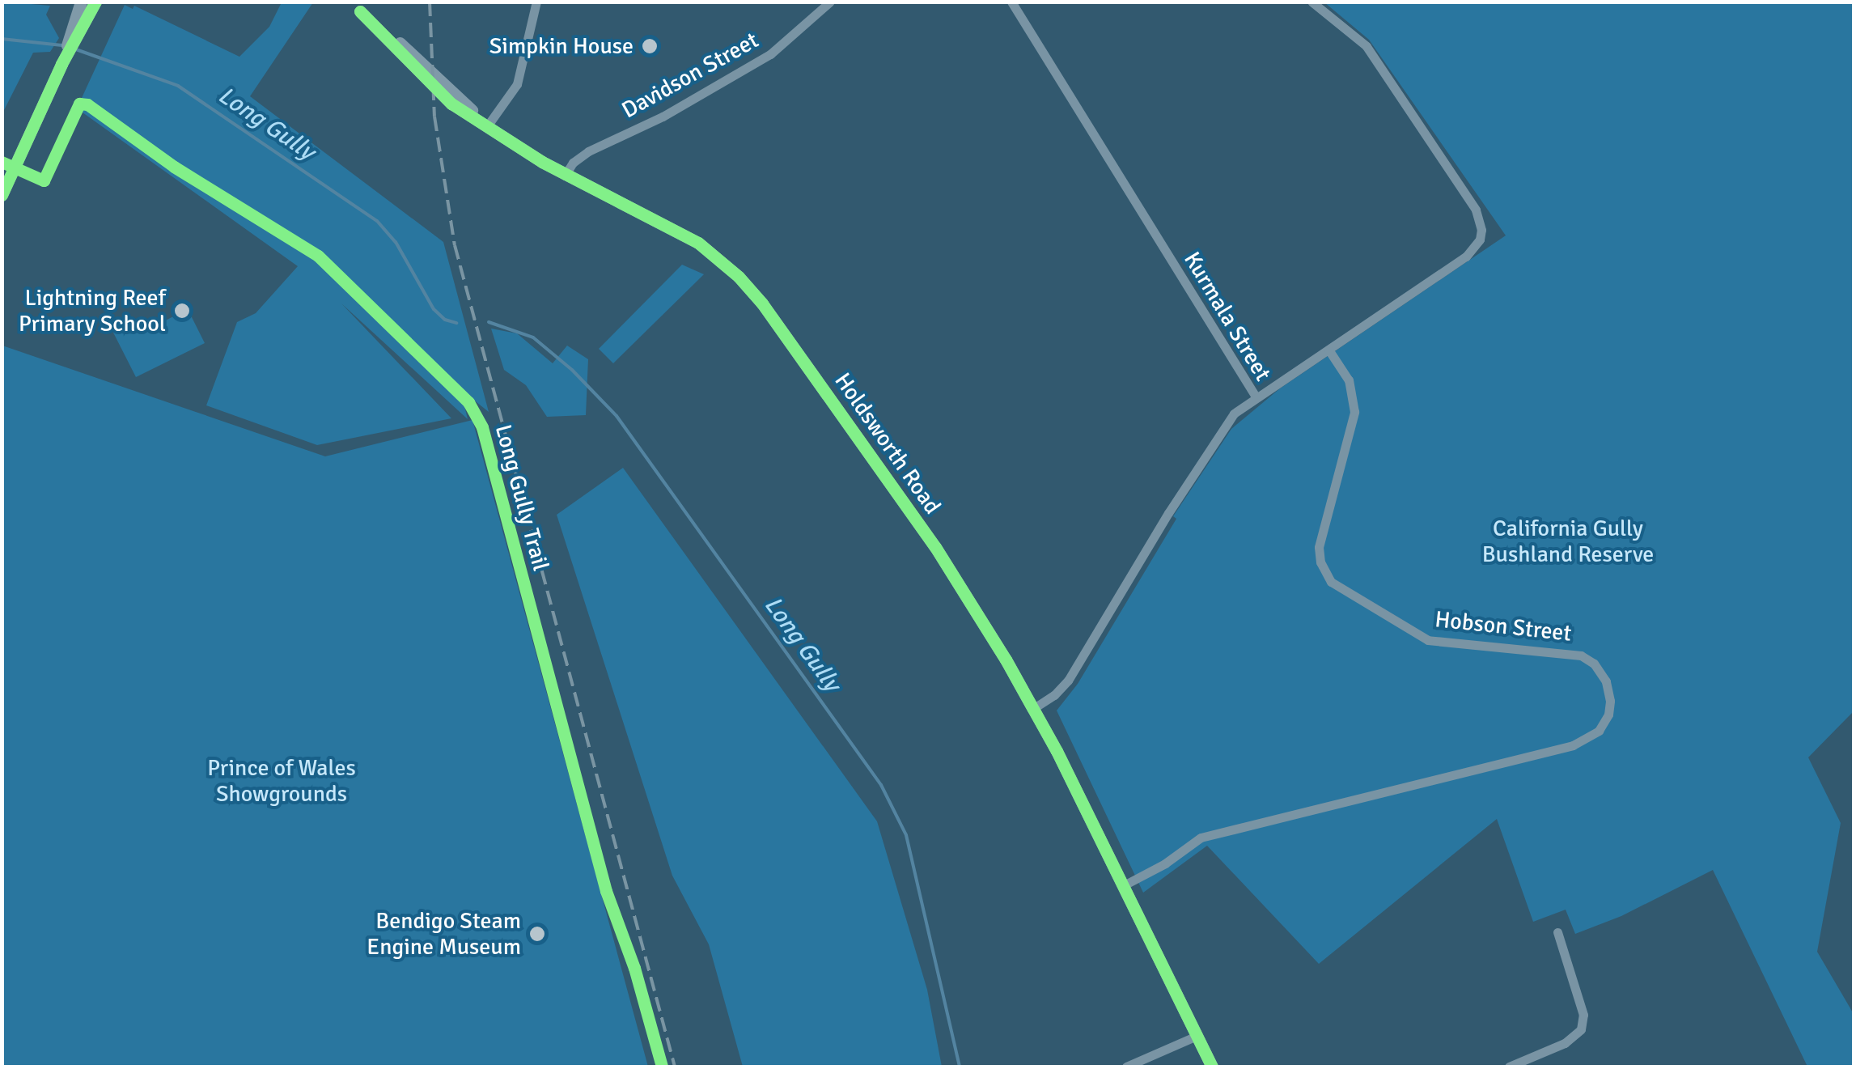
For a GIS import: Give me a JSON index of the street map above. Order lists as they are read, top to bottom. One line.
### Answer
{"streets":{"main road":["Holdsworth Road"],"street":["Davidson Street","Kurmala Street","Hobson Street"],"cycle path":["Long Gully Trail"]},"crossings":[["Davidson Street","Holdsworth Road"],["Kurmala Street","Holdsworth Road"],["Holdsworth Road","Hobson Street"]],"water":["Long Gully"],"parks":["California Gully Bushland Reserve","Prince of Wales Showgrounds"],"places":["Simpkin House","Lightning Reef Primary School","Bendigo Steam Engine Museum"]}
